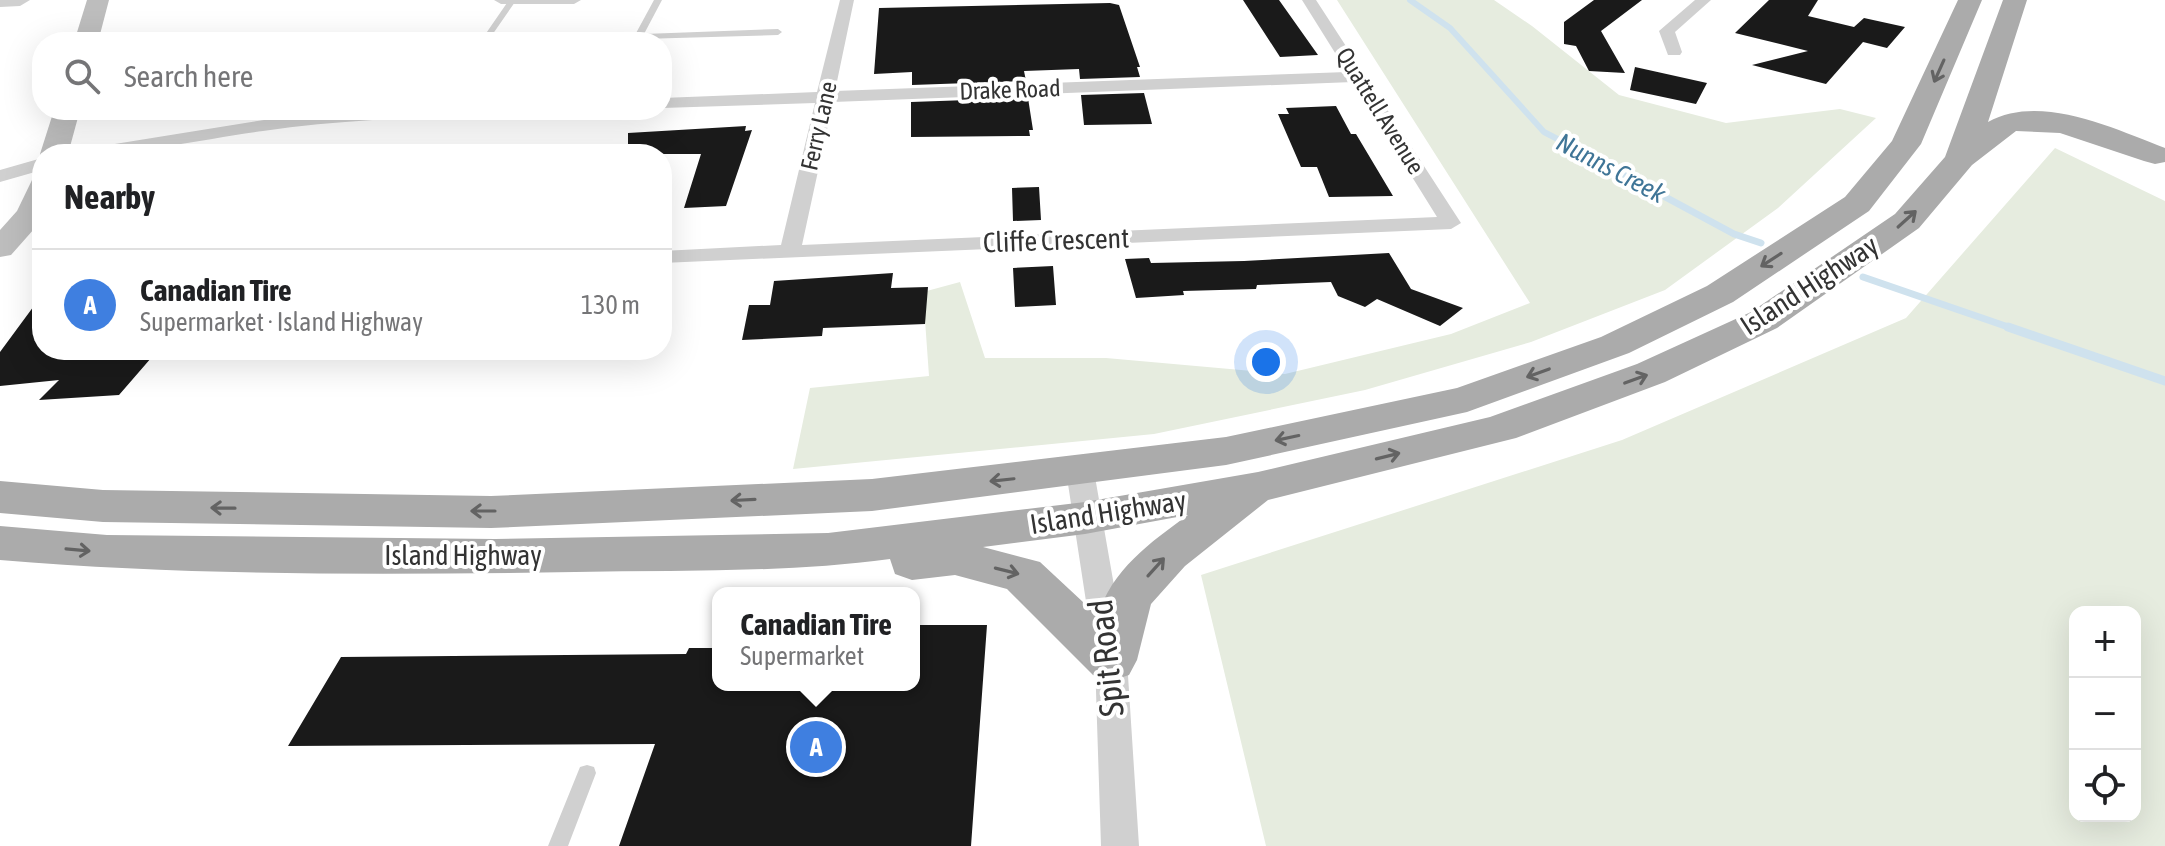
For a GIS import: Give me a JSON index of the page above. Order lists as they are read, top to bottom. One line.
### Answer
{"streets":{"main road":["Island Highway"],"street":["Drake Road","Quattell Avenue","Ferry Lane","Cliffe Crescent","Spit Road"]},"crossings":[["Drake Road","Quattell Avenue"],["Drake Road","Ferry Lane"],["Quattell Avenue","Cliffe Crescent"],["Ferry Lane","Cliffe Crescent"],["Island Highway","Spit Road"]],"water":["Nunns Creek"],"page":{"search":"Search here","heading":"Nearby","list":[{"mark":"A","name":"Canadian Tire","note":"Supermarket · Island Highway","value":"130 m"}],"popup":["Canadian Tire","Supermarket"],"map_buttons":["+","−"],"pins":"A"}}
